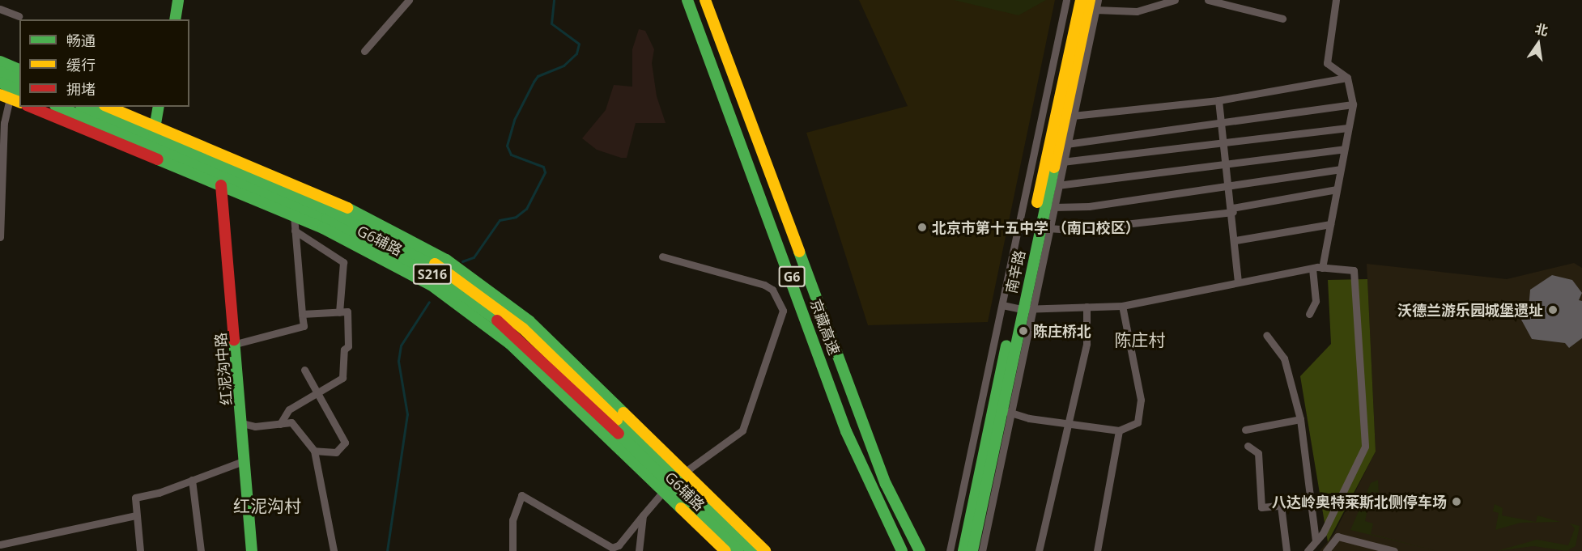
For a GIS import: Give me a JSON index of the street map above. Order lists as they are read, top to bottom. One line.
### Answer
{"streets":{"main road":["G6辅路","南辛路","S216","G6","京藏高速","红泥沟中路"]},"crossings":[["G6辅路","红泥沟中路"]],"districts":["陈庄村","红泥沟村"],"places":["北京市第十五中学 （南口校区）","沃德兰游乐园城堡遗址","陈庄桥北","八达岭奥特莱斯北侧停车场"],"legend":["畅通","缓行","拥堵"],"north":"top"}
